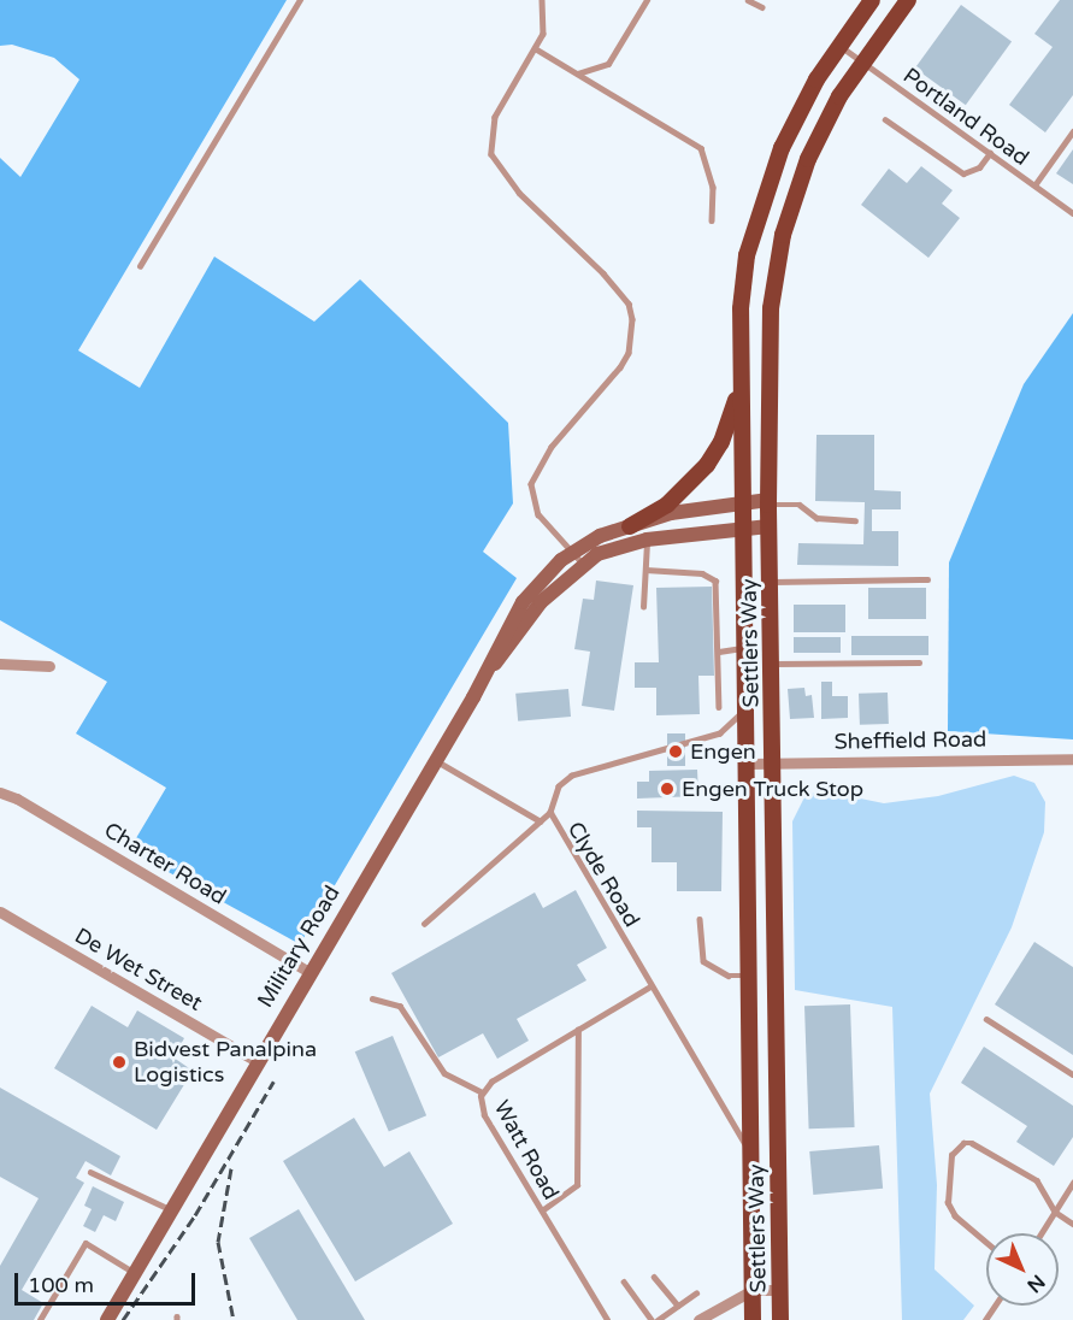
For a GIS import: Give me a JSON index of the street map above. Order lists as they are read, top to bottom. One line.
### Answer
{"streets":{"main road":["Settlers Way"],"street":["Sheffield Road","Charter Road","Military Road","De Wet Street"],"lane":["Portland Road","Clyde Road","Watt Road"]},"crossings":[["Portland Road","Settlers Way"],["Settlers Way","Sheffield Road"],["Settlers Way","Clyde Road"],["Settlers Way","Military Road"],["Charter Road","Military Road"],["Clyde Road","Watt Road"],["Military Road","De Wet Street"]],"places":["Engen","Engen Truck Stop","Bidvest Panalpina Logistics"],"scale_bar":"100 m","north":"bottom right"}
